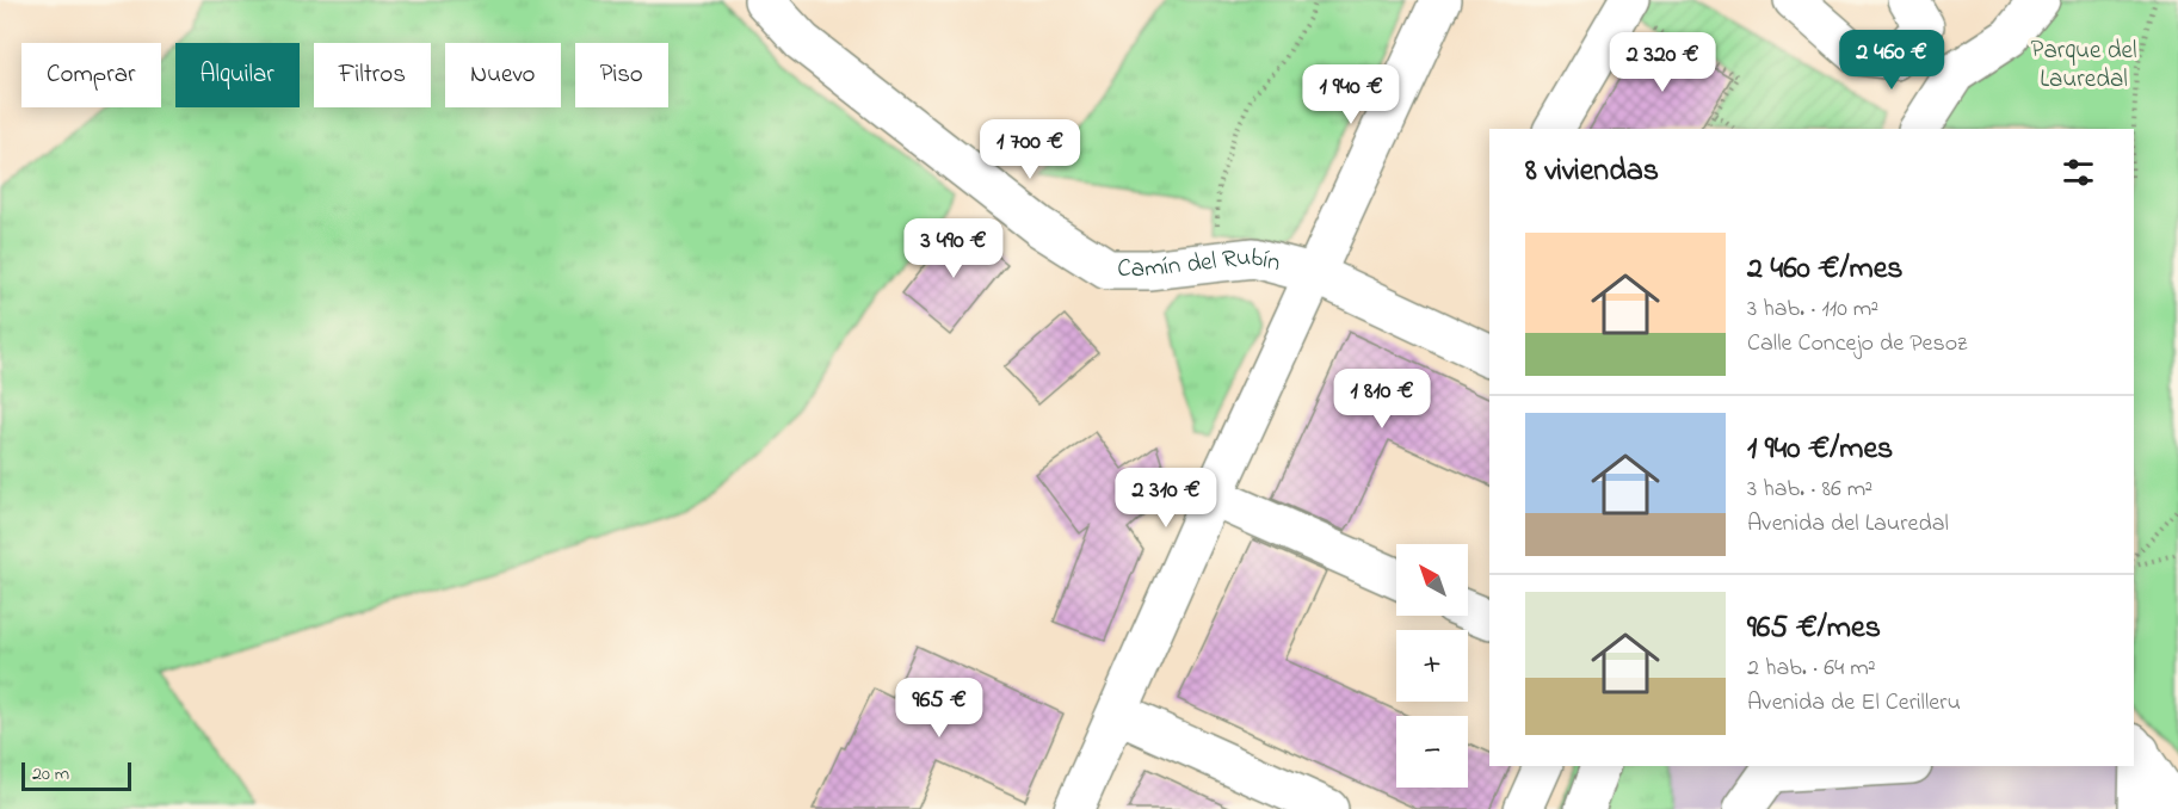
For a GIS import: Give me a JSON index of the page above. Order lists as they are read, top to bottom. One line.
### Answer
{"streets":{"street":["Camín del Rubín"]},"parks":["Parque del Lauredal"],"scale_bar":"20 m","north":"top left","page":{"price":["2 460 €","2 320 €","1 940 €","1 700 €","3 490 €","1 810 €","2 310 €","965 €"],"chip":["Comprar","Alquilar","Filtros","Nuevo","Piso"],"heading":"8 viviendas","list":[{"name":"2 460 €/mes","note":"3 hab. · 110 m² · Calle Concejo de Pesoz"},{"name":"1 940 €/mes","note":"3 hab. · 86 m² · Avenida del Lauredal"},{"name":"965 €/mes","note":"2 hab. · 64 m² · Avenida de El Cerilleru"}],"map_buttons":["+","−"],"scale":"20 m"}}
